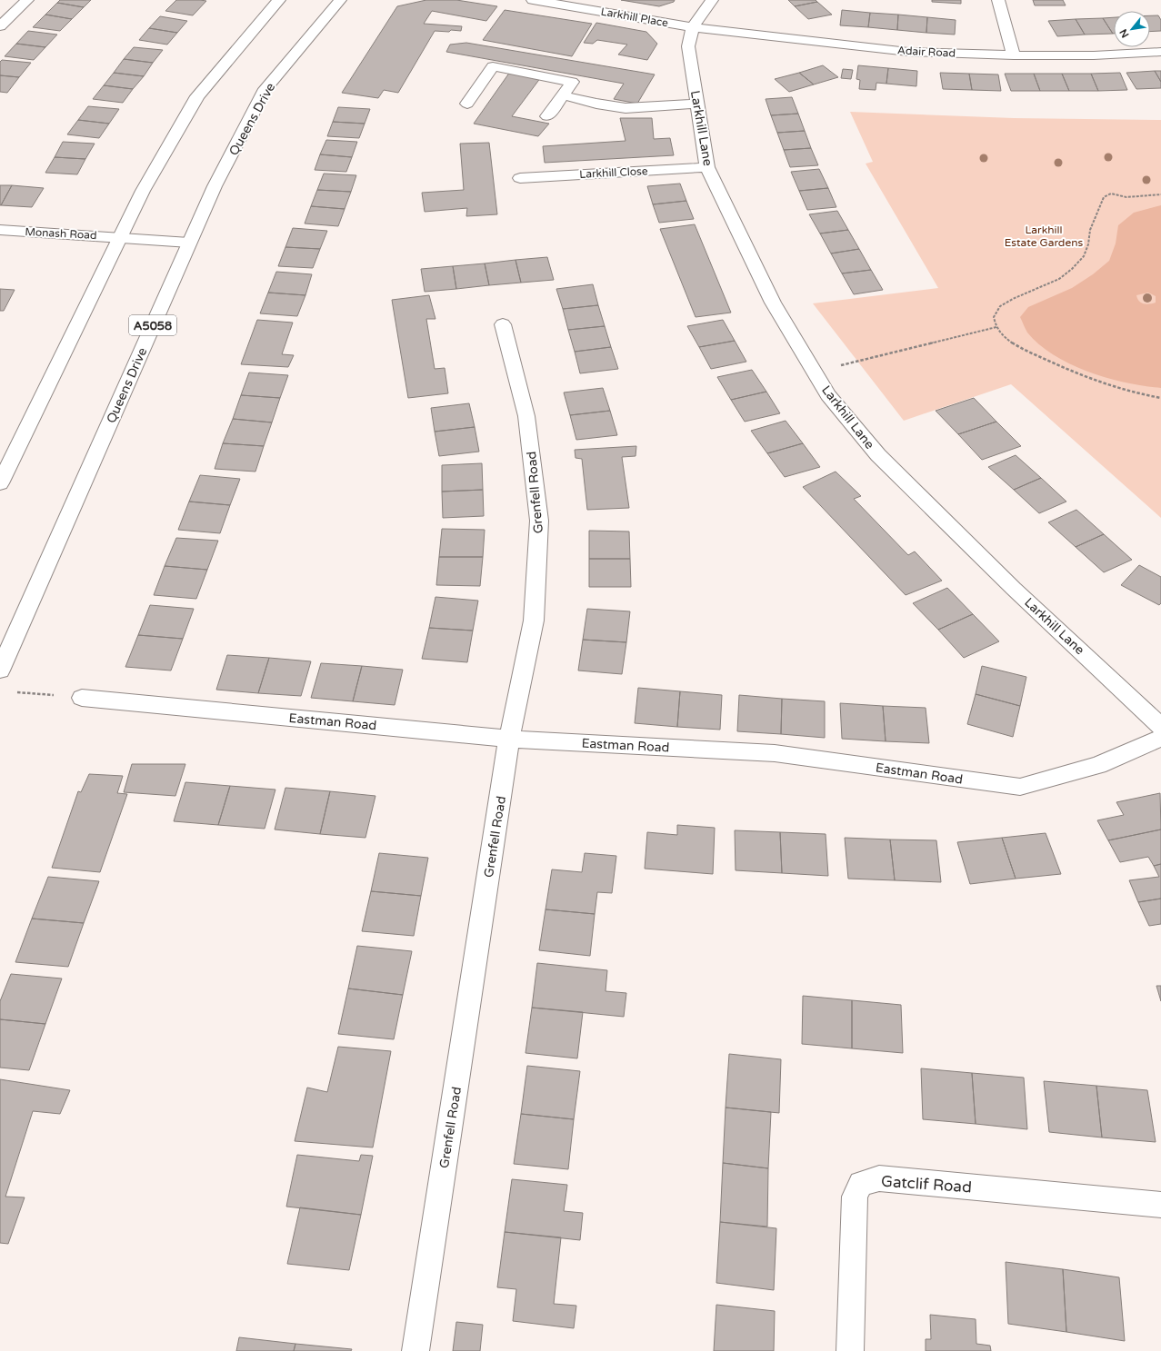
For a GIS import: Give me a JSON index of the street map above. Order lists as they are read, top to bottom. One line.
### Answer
{"streets":{"main road":["Larkhill Place","Adair Road","Queens Drive","Larkhill Lane","Larkhill Close","Monash Road","A5058","Grenfell Road","Eastman Road","Gatclif Road"]},"crossings":[["Larkhill Place","Adair Road"],["Larkhill Place","Larkhill Lane"],["Adair Road","Larkhill Lane"],["Queens Drive","Monash Road"],["Larkhill Lane","Larkhill Close"],["Grenfell Road","Eastman Road"]],"parks":["Larkhill Estate Gardens"],"north":"bottom left"}
